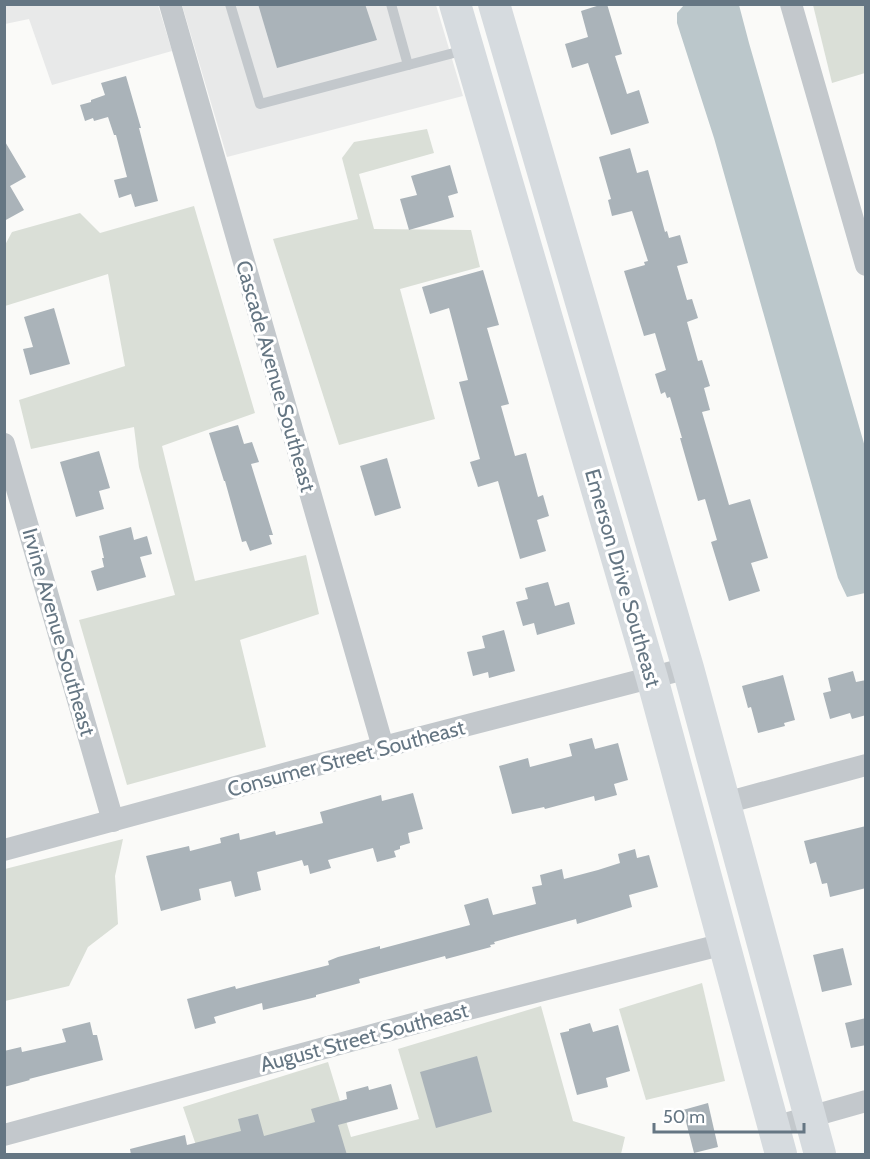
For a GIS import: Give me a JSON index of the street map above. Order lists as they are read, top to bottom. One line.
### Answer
{"streets":{"street":["Cascade Avenue Southeast","Emerson Drive Southeast","Irvine Avenue Southeast","Consumer Street Southeast","August Street Southeast"]},"crossings":[["Cascade Avenue Southeast","Consumer Street Southeast"],["Emerson Drive Southeast","Consumer Street Southeast"],["Emerson Drive Southeast","August Street Southeast"],["Irvine Avenue Southeast","Consumer Street Southeast"]],"scale_bar":"50 m"}
